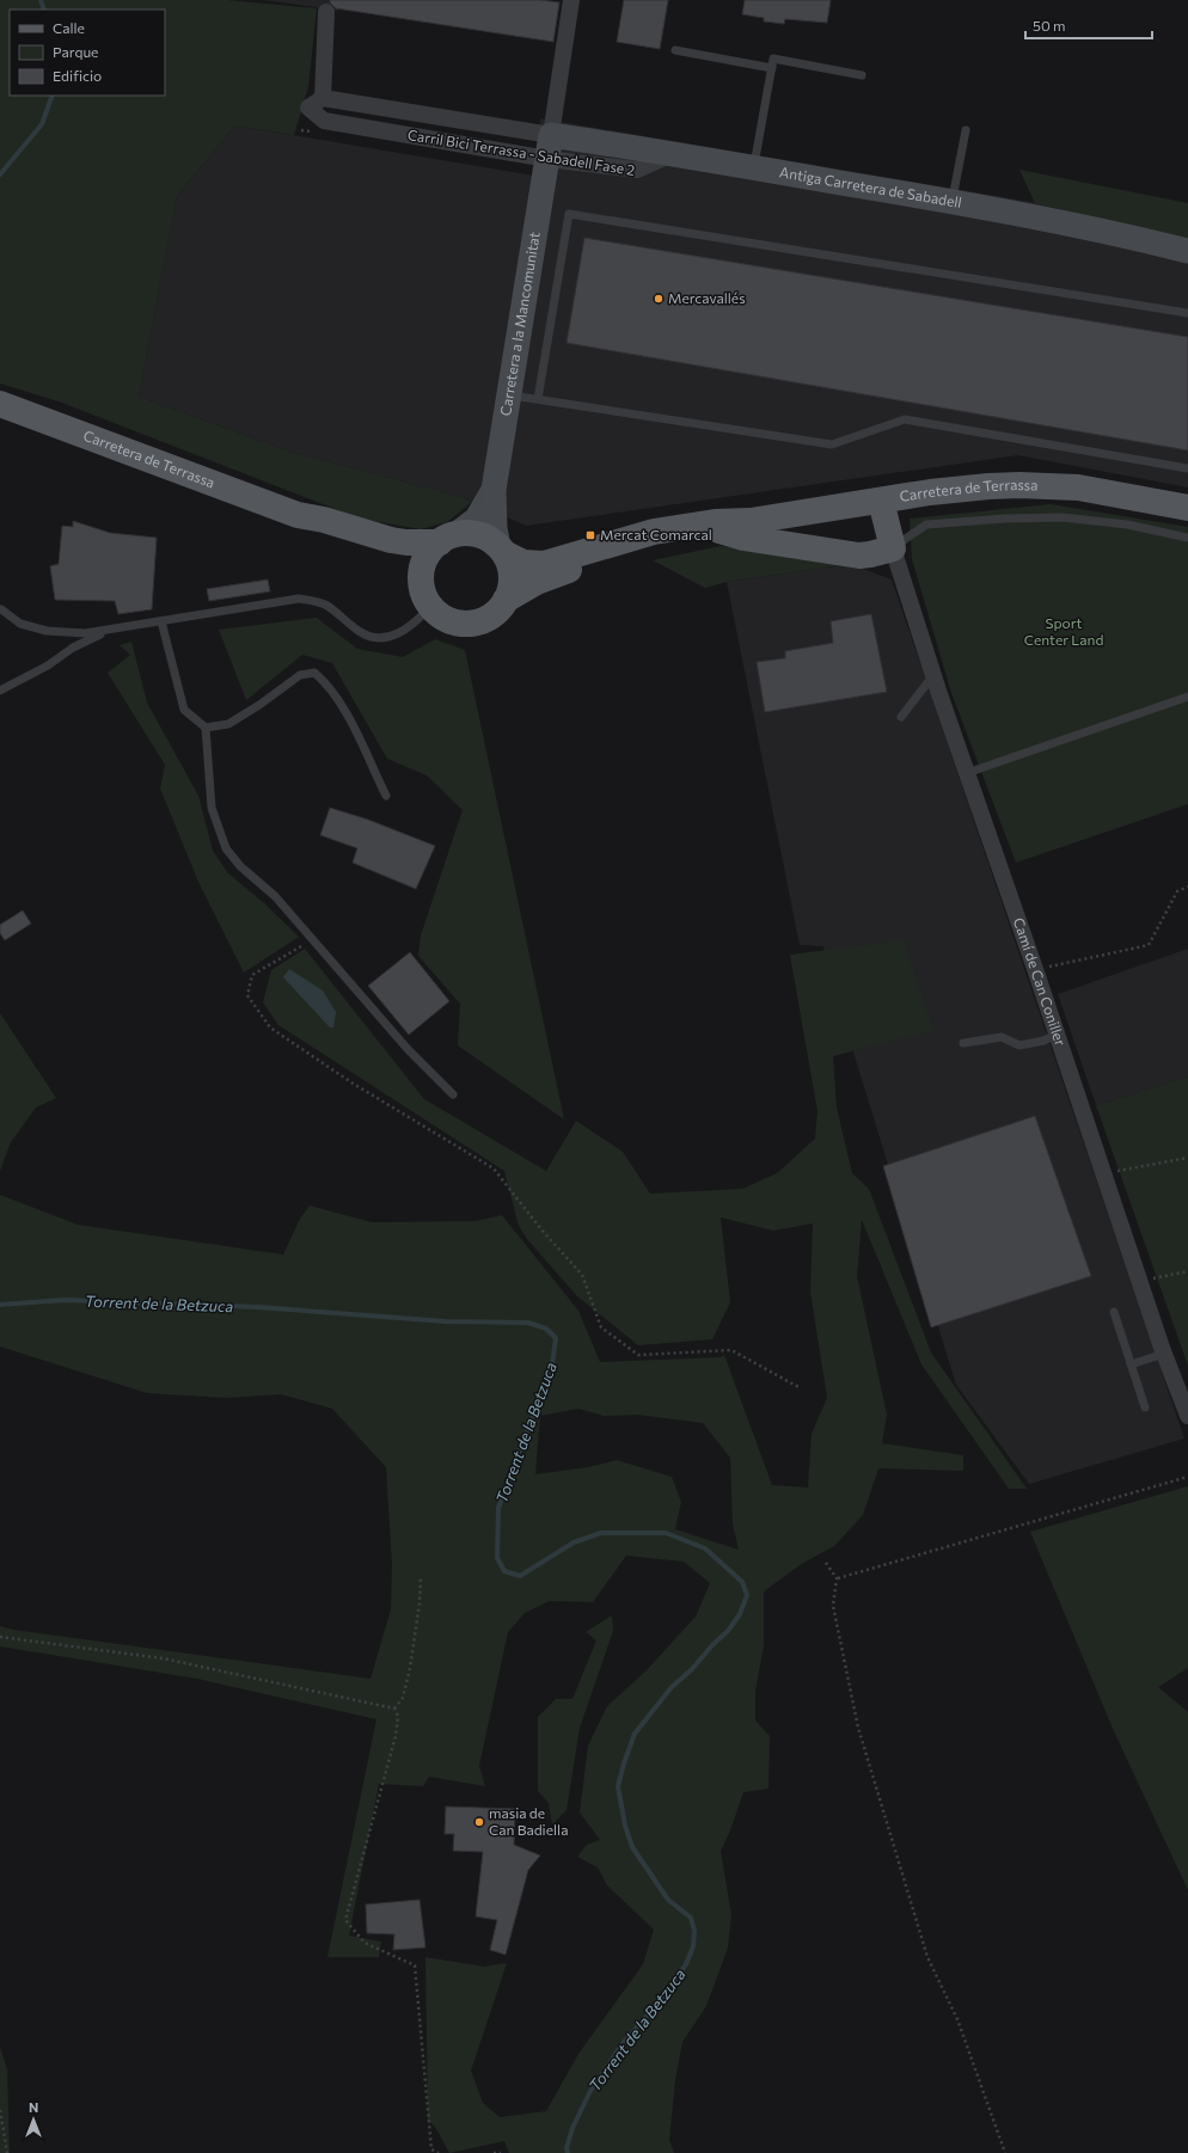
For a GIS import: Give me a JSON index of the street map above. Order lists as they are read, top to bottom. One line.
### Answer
{"streets":{"main road":["Carretera de Terrassa"],"street":["Antiga Carretera de Sabadell","Carretera a la Mancomunitat","Camí de Can Coniller"]},"crossings":[["Antiga Carretera de Sabadell","Carretera a la Mancomunitat"],["Carretera a la Mancomunitat","Carretera de Terrassa"]],"water":["Torrent de la Betzuca"],"parks":["Sport Center Land"],"places":{"other":["Mercavallés","masia de Can Badiella"],"transit":["Mercat Comarcal"]},"legend":["Calle","Parque","Edificio"],"scale_bar":"50 m","north":"top"}
